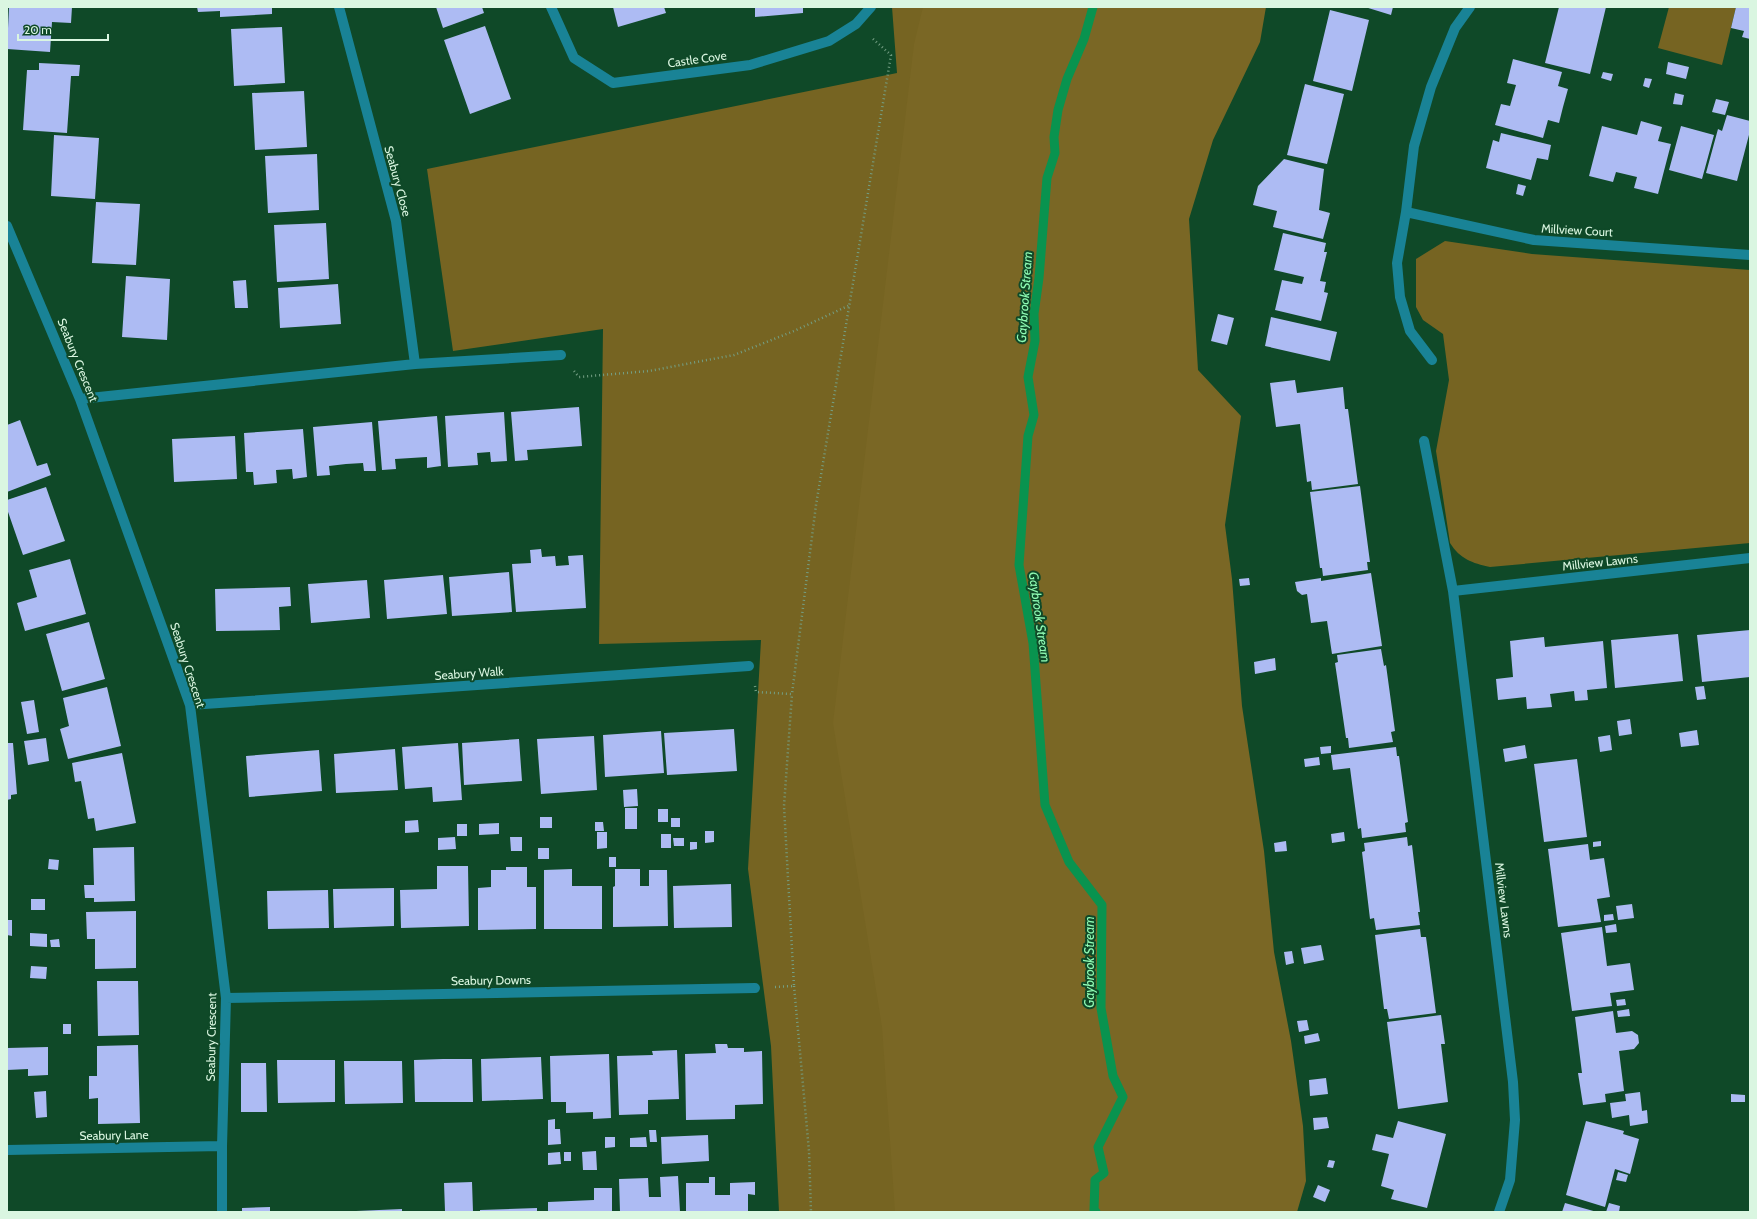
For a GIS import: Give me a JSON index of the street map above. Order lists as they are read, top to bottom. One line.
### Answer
{"streets":{"street":["Castle Cove","Seabury Close","Millview Court","Seabury Crescent","Millview Lawns","Seabury Walk","Seabury Downs","Seabury Lane"]},"crossings":[["Seabury Crescent","Seabury Walk"],["Seabury Crescent","Seabury Downs"],["Seabury Crescent","Seabury Lane"]],"water":["Gaybrook Stream"],"scale_bar":"20 m"}
